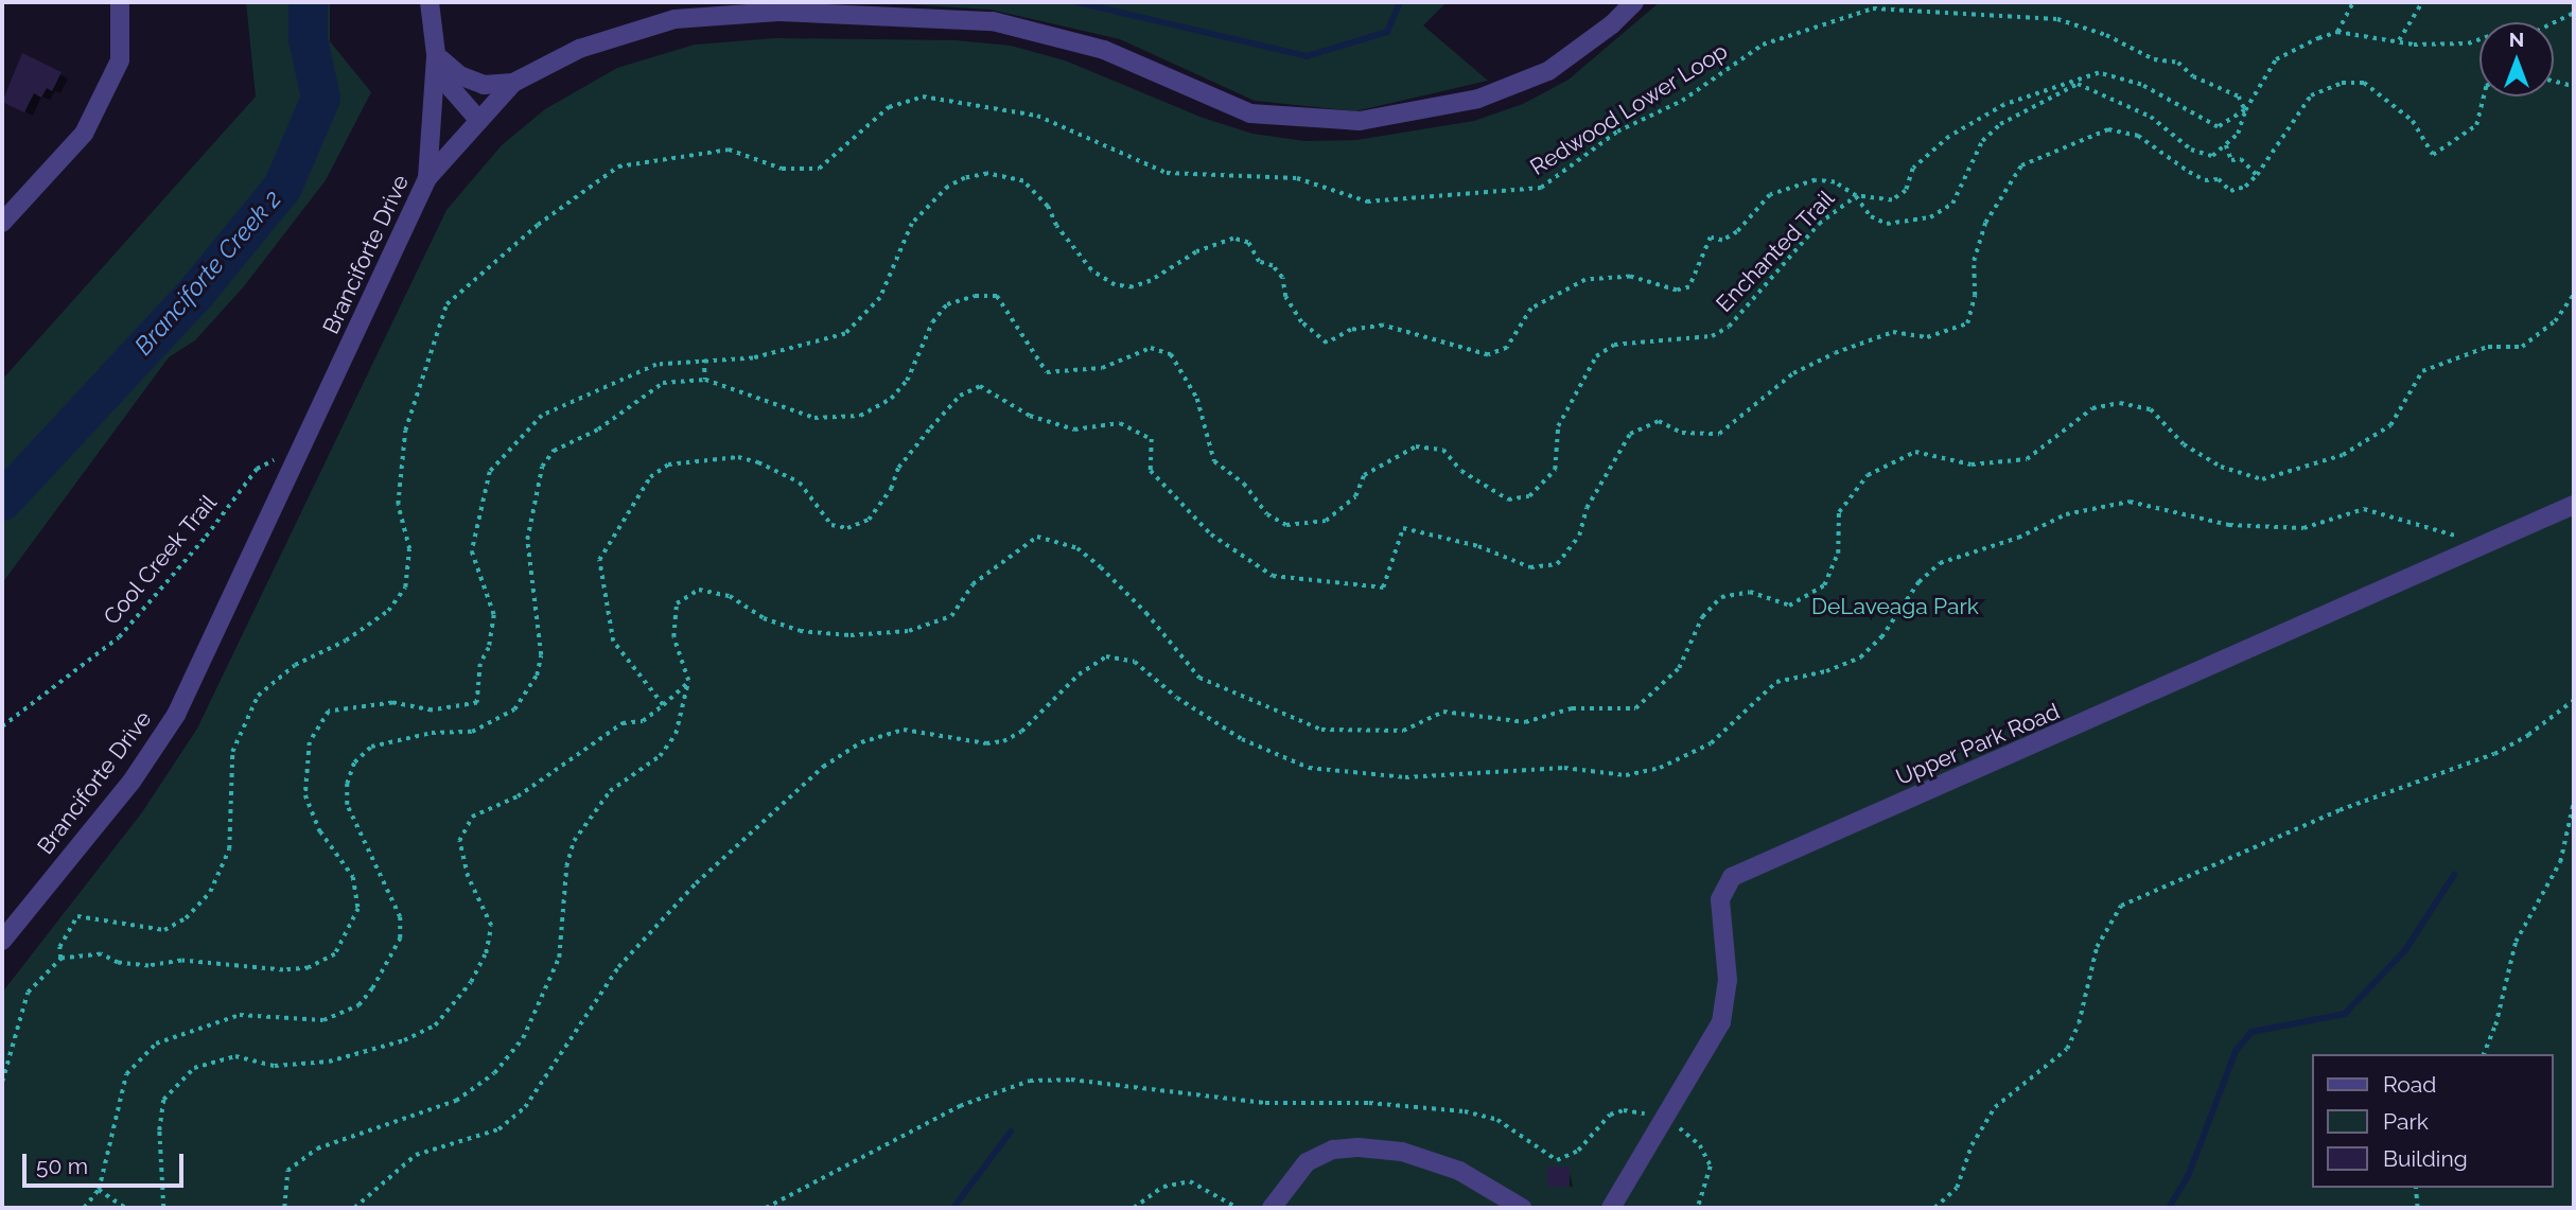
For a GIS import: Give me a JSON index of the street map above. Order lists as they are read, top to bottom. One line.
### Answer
{"streets":{"street":["Branciforte Drive","Upper Park Road"],"path":["Redwood Lower Loop","Enchanted Trail","Cool Creek Trail"]},"crossings":[["Branciforte Drive","Cool Creek Trail"]],"water":["Branciforte Creek 2"],"parks":["DeLaveaga Park"],"legend":["Road","Park","Building"],"scale_bar":"50 m","north":"top"}
